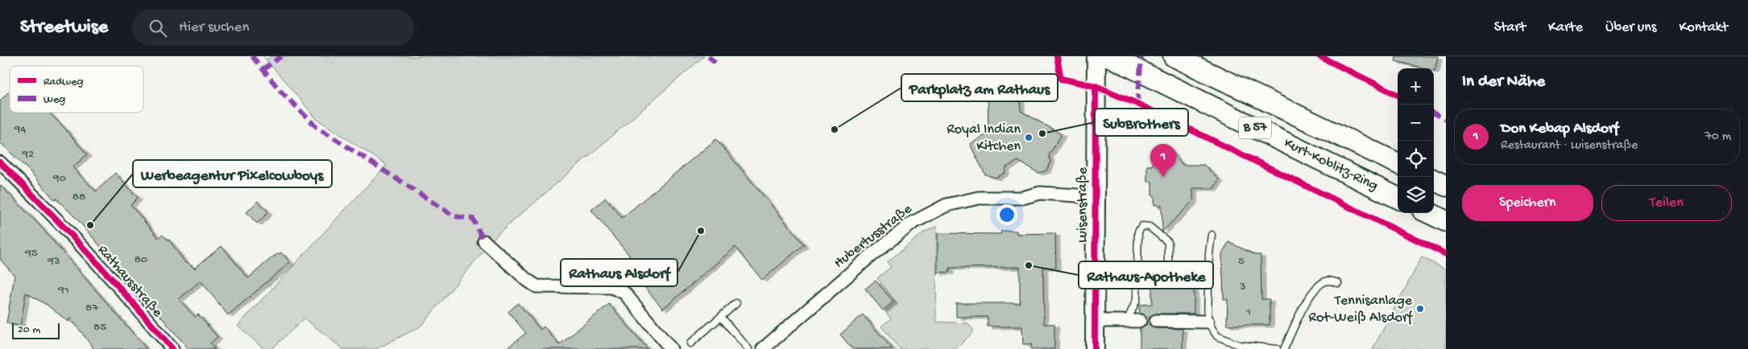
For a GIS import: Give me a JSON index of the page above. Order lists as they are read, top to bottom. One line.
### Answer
{"streets":{"main road":["B 57","Kurt-Koblitz-Ring","Luisenstraße"],"street":["Hubertusstraße","Rathausstraße"]},"crossings":[["Luisenstraße","Hubertusstraße"]],"places":["Parkplatz am Rathaus","SubBrothers","Royal Indian Kitchen","Werbeagentur Pixelcowboys","Rathaus Alsdorf","Rathaus-Apotheke","Tennisanlage Rot-Weiß Alsdorf"],"house_numbers":["94","92","90","88","95","80","93","5","3","91","87","1","85"],"legend":["Radweg","Weg"],"scale_bar":"20 m","page":{"header":"Streetwise","search":"Hier suchen","nav":["Start","Karte","Über uns","Kontakt"],"heading":"In der Nähe","map_buttons":["+","−"],"list":[{"mark":"1","name":"Don Kebap Alsdorf","note":"Restaurant · Luisenstraße","value":"70 m"}],"pins":"1","buttons":["Speichern","Teilen"],"scale":"20 m"}}
